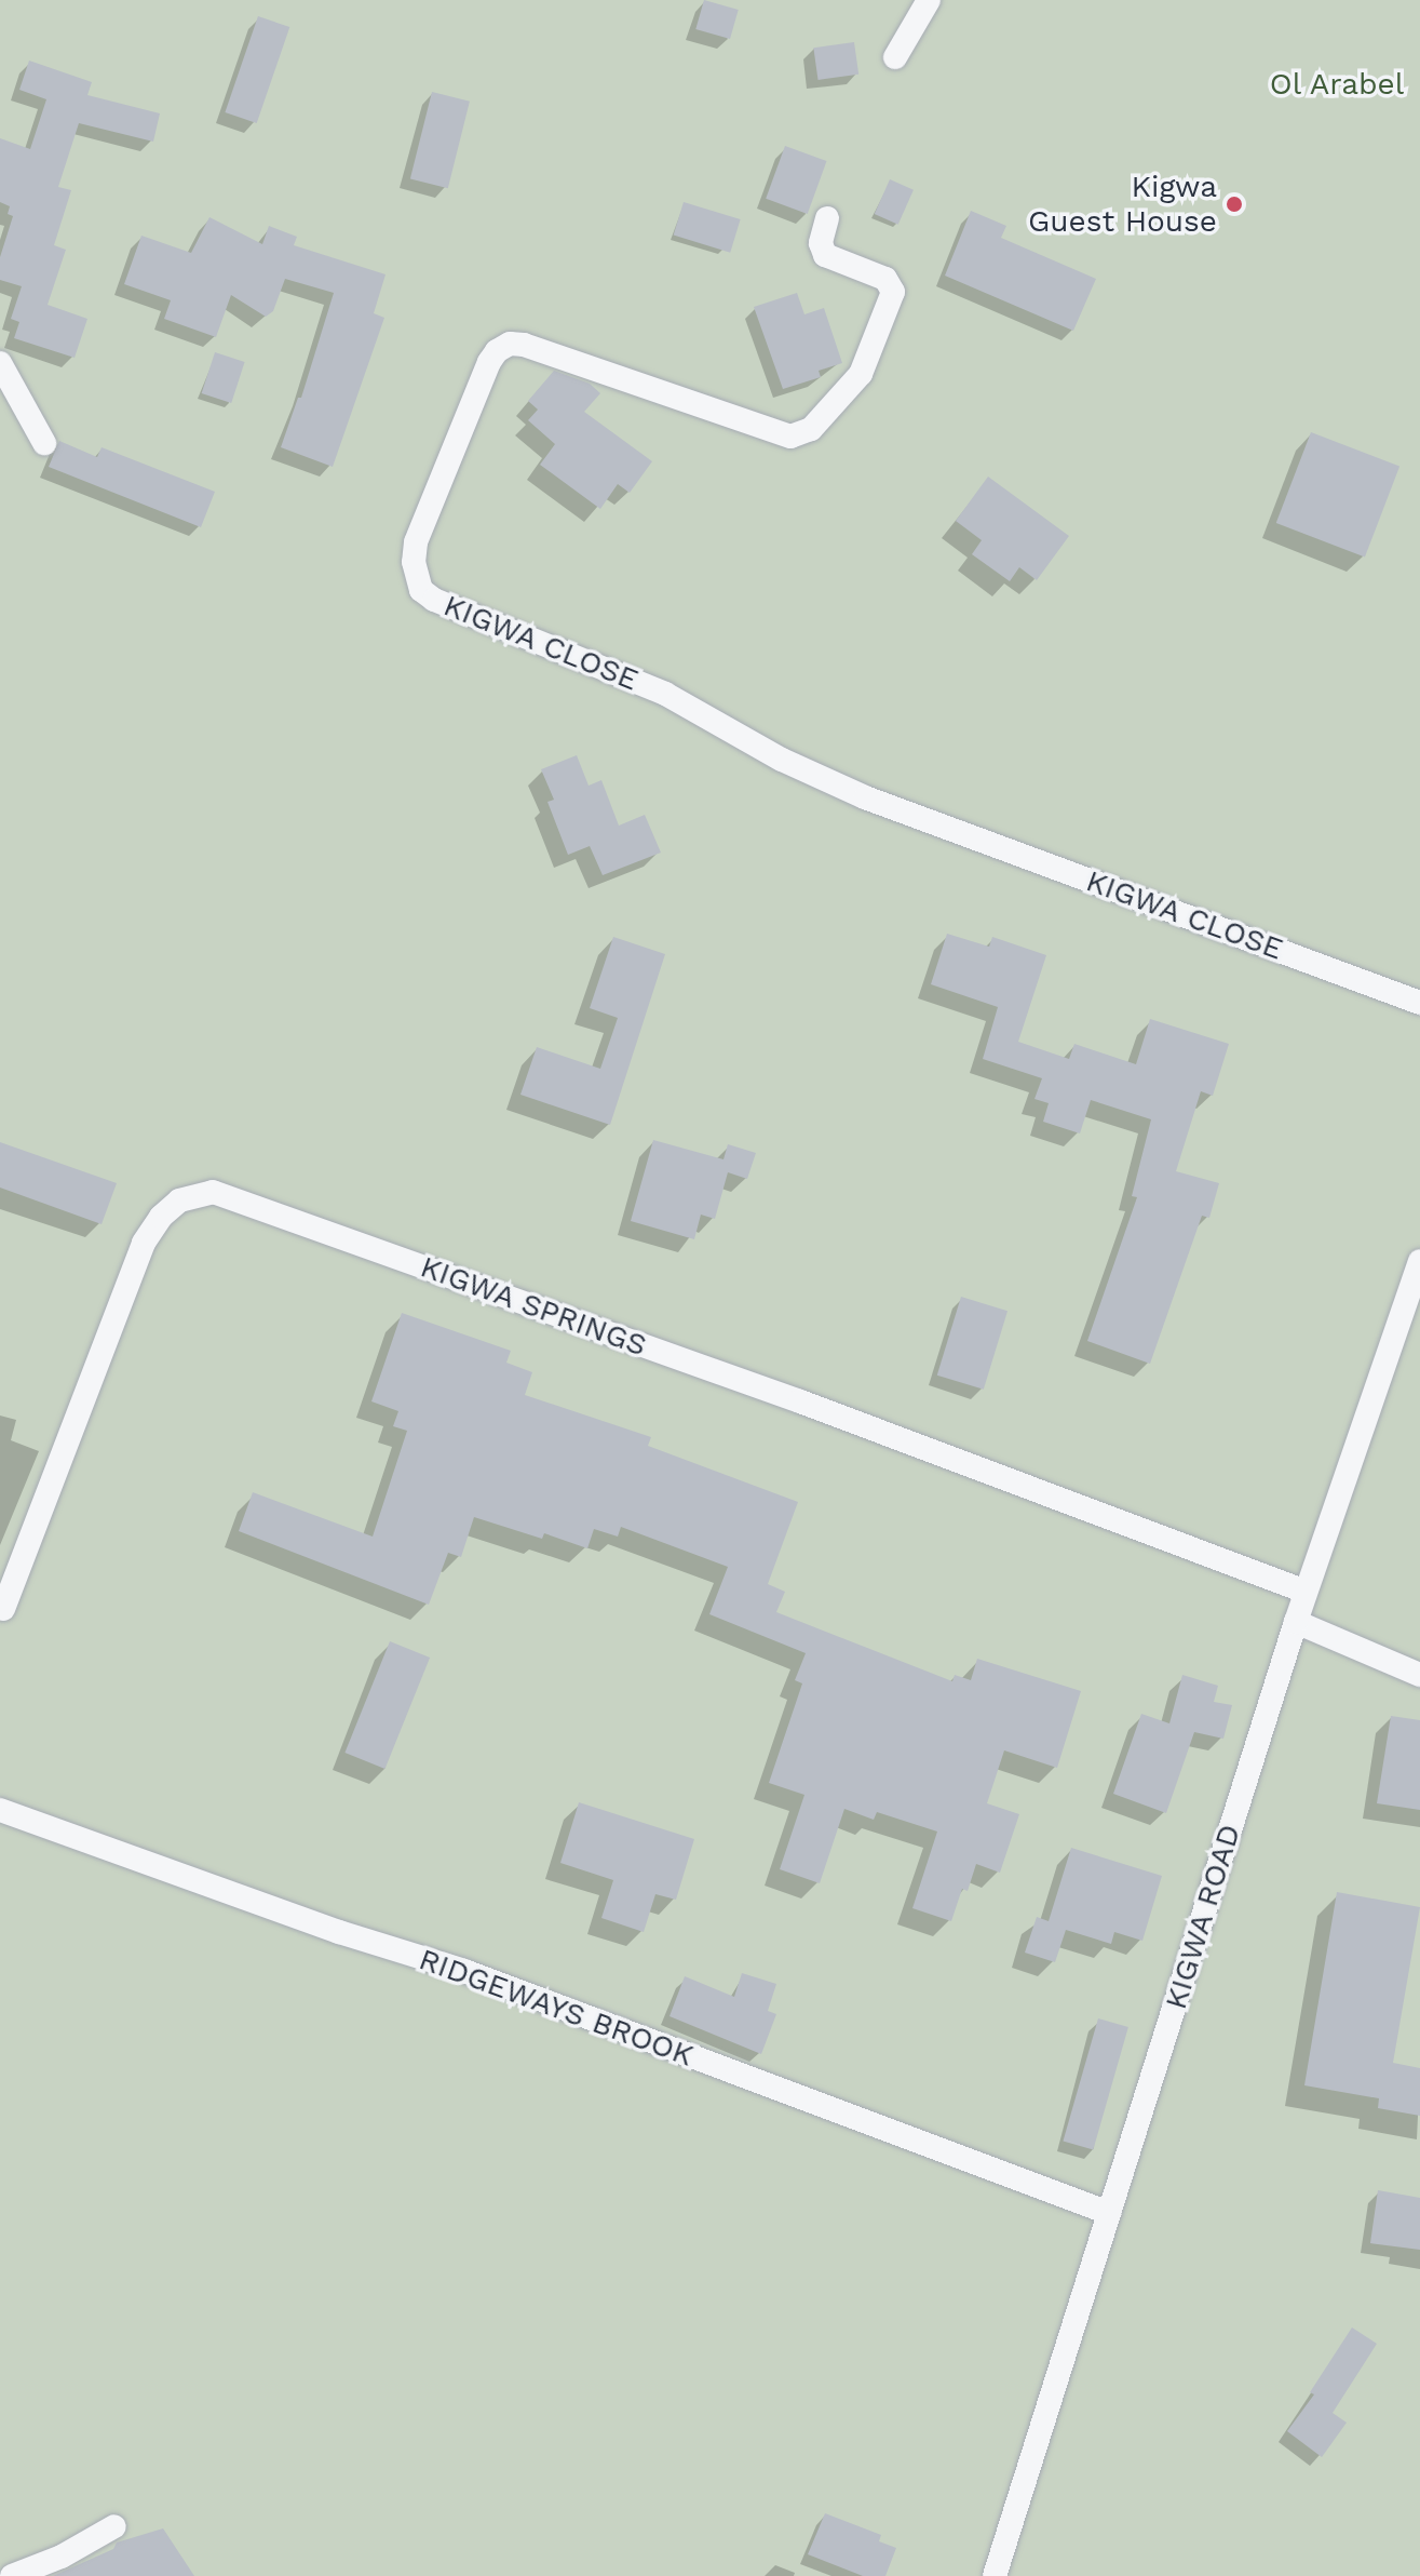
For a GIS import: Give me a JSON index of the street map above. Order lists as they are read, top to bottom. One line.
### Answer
{"streets":{"street":["KIGWA CLOSE","KIGWA SPRINGS","KIGWA ROAD","RIDGEWAYS BROOK"]},"crossings":[["KIGWA SPRINGS","KIGWA ROAD"],["KIGWA ROAD","RIDGEWAYS BROOK"]],"parks":["Ol Arabel"],"places":["Kigwa Guest House"]}
